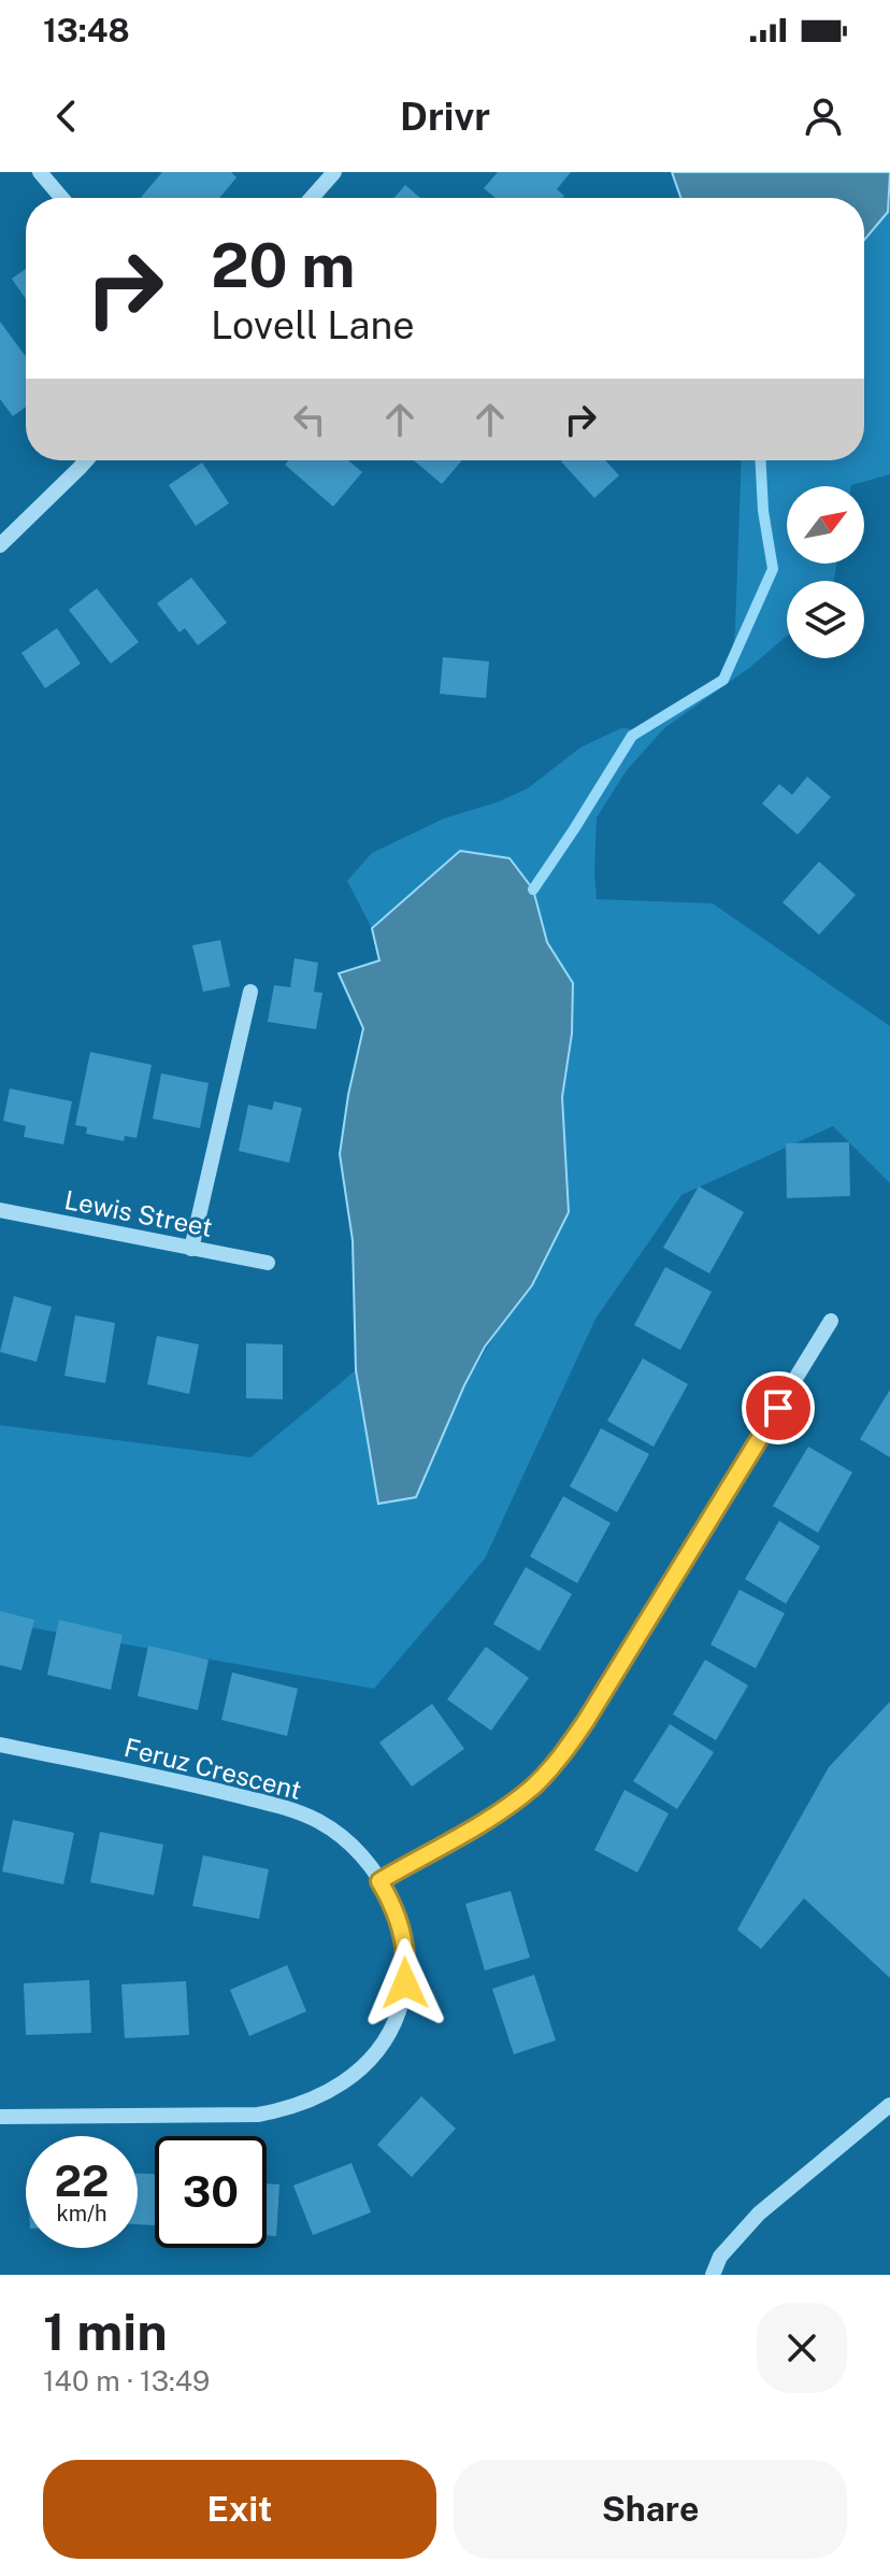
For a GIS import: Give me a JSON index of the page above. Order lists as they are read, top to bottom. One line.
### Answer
{"streets":{"street":["Lewis Street","Feruz Crescent"]},"north":"top right","page":{"status":"13:48","header":"Drivr","turn":["20 m","Lovell Lane"],"speed":"22 km/h","limit":"30","heading":["1 min","140 m · 13:49"],"buttons":["Exit","Share"]}}
